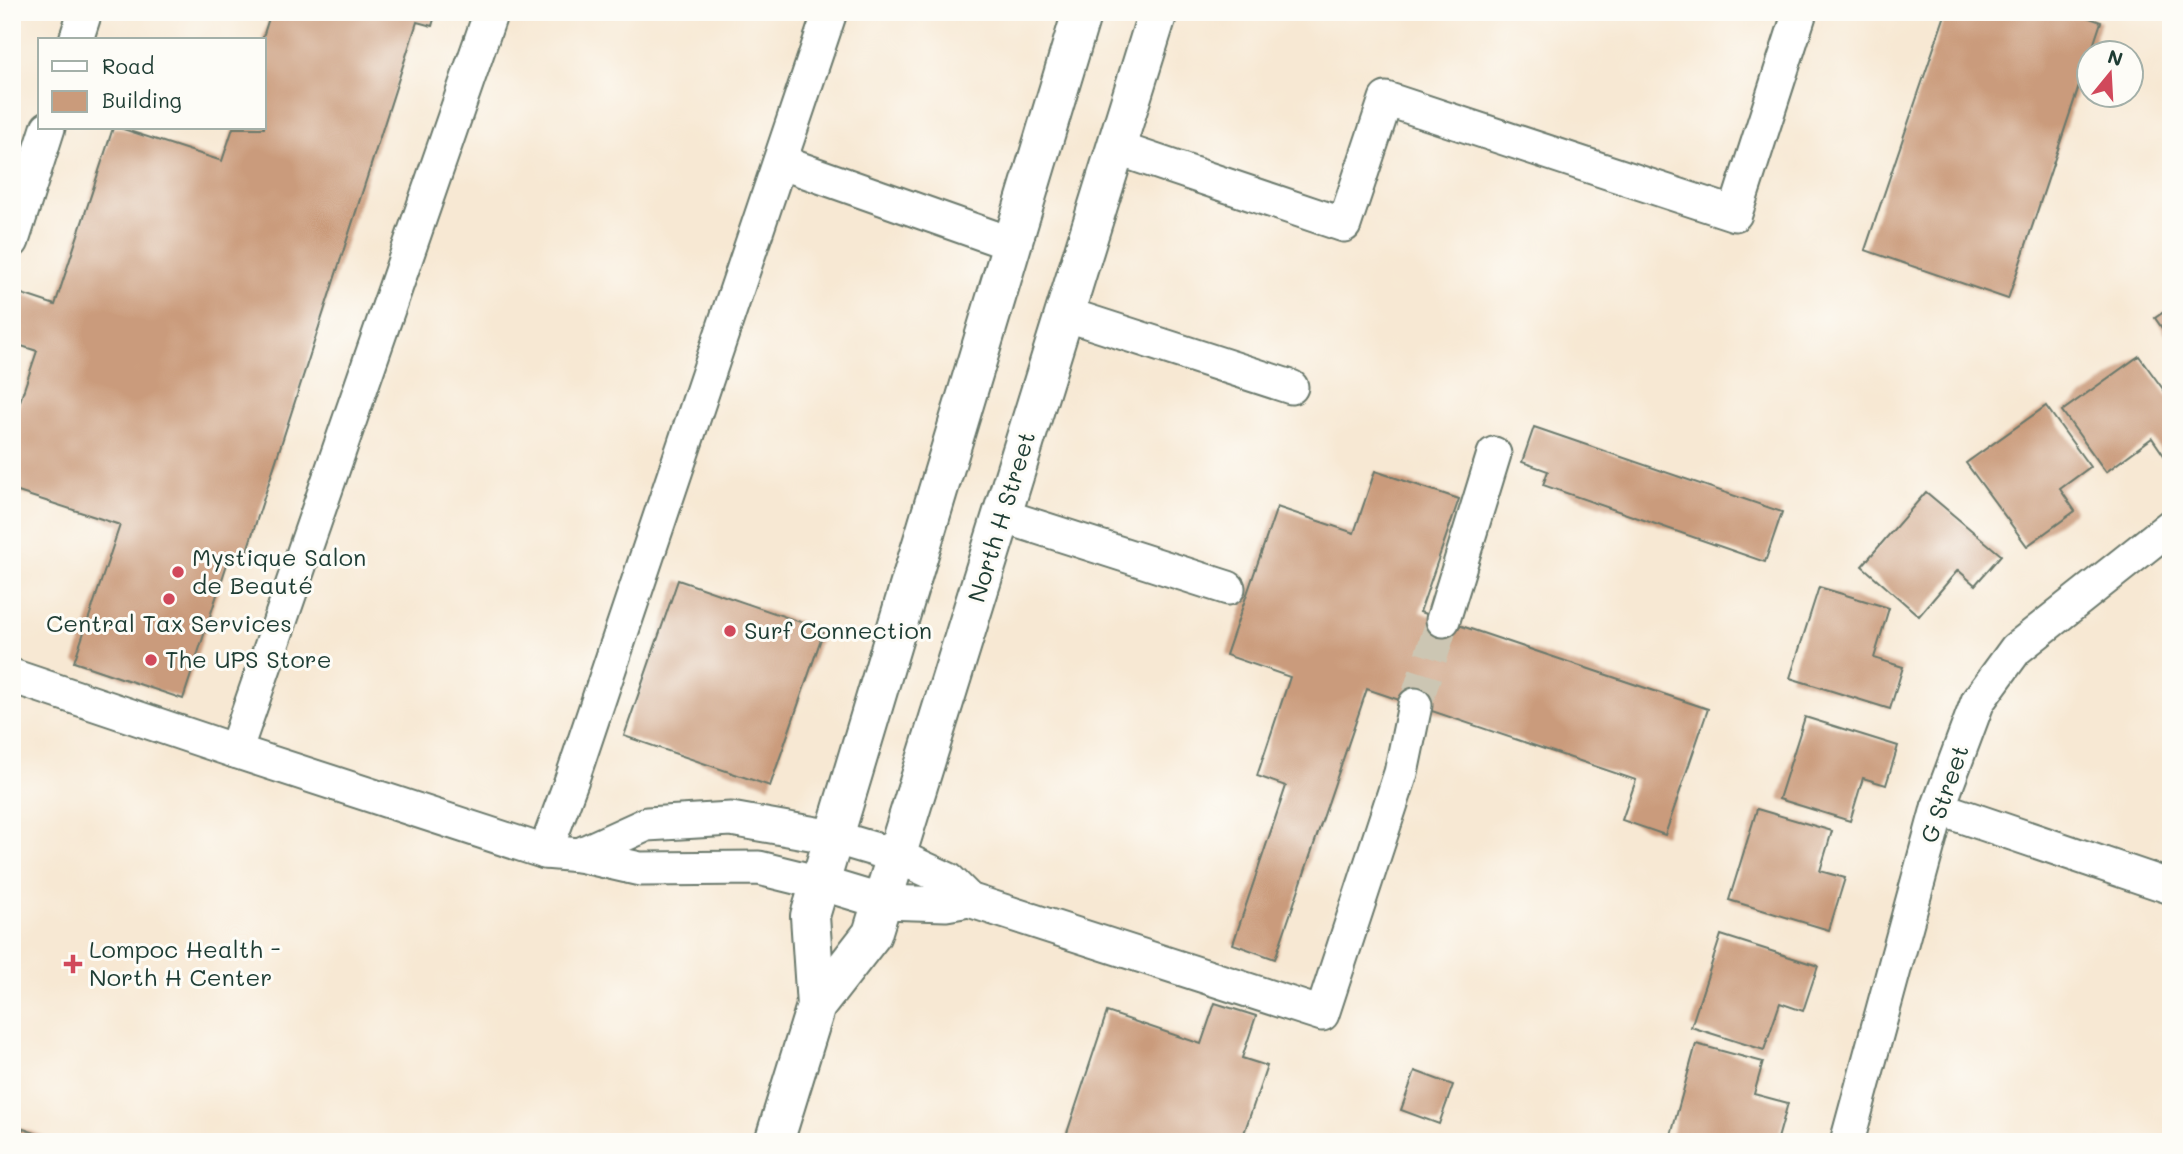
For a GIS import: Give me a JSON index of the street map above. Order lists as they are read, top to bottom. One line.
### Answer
{"streets":{"highway":["North H Street"],"street":["G Street"]},"places":{"other":["Mystique Salon de Beauté","Central Tax Services","Surf Connection","The UPS Store"],"health":["Lompoc Health - North H Center"]},"legend":["Road","Building"],"north":"top"}
